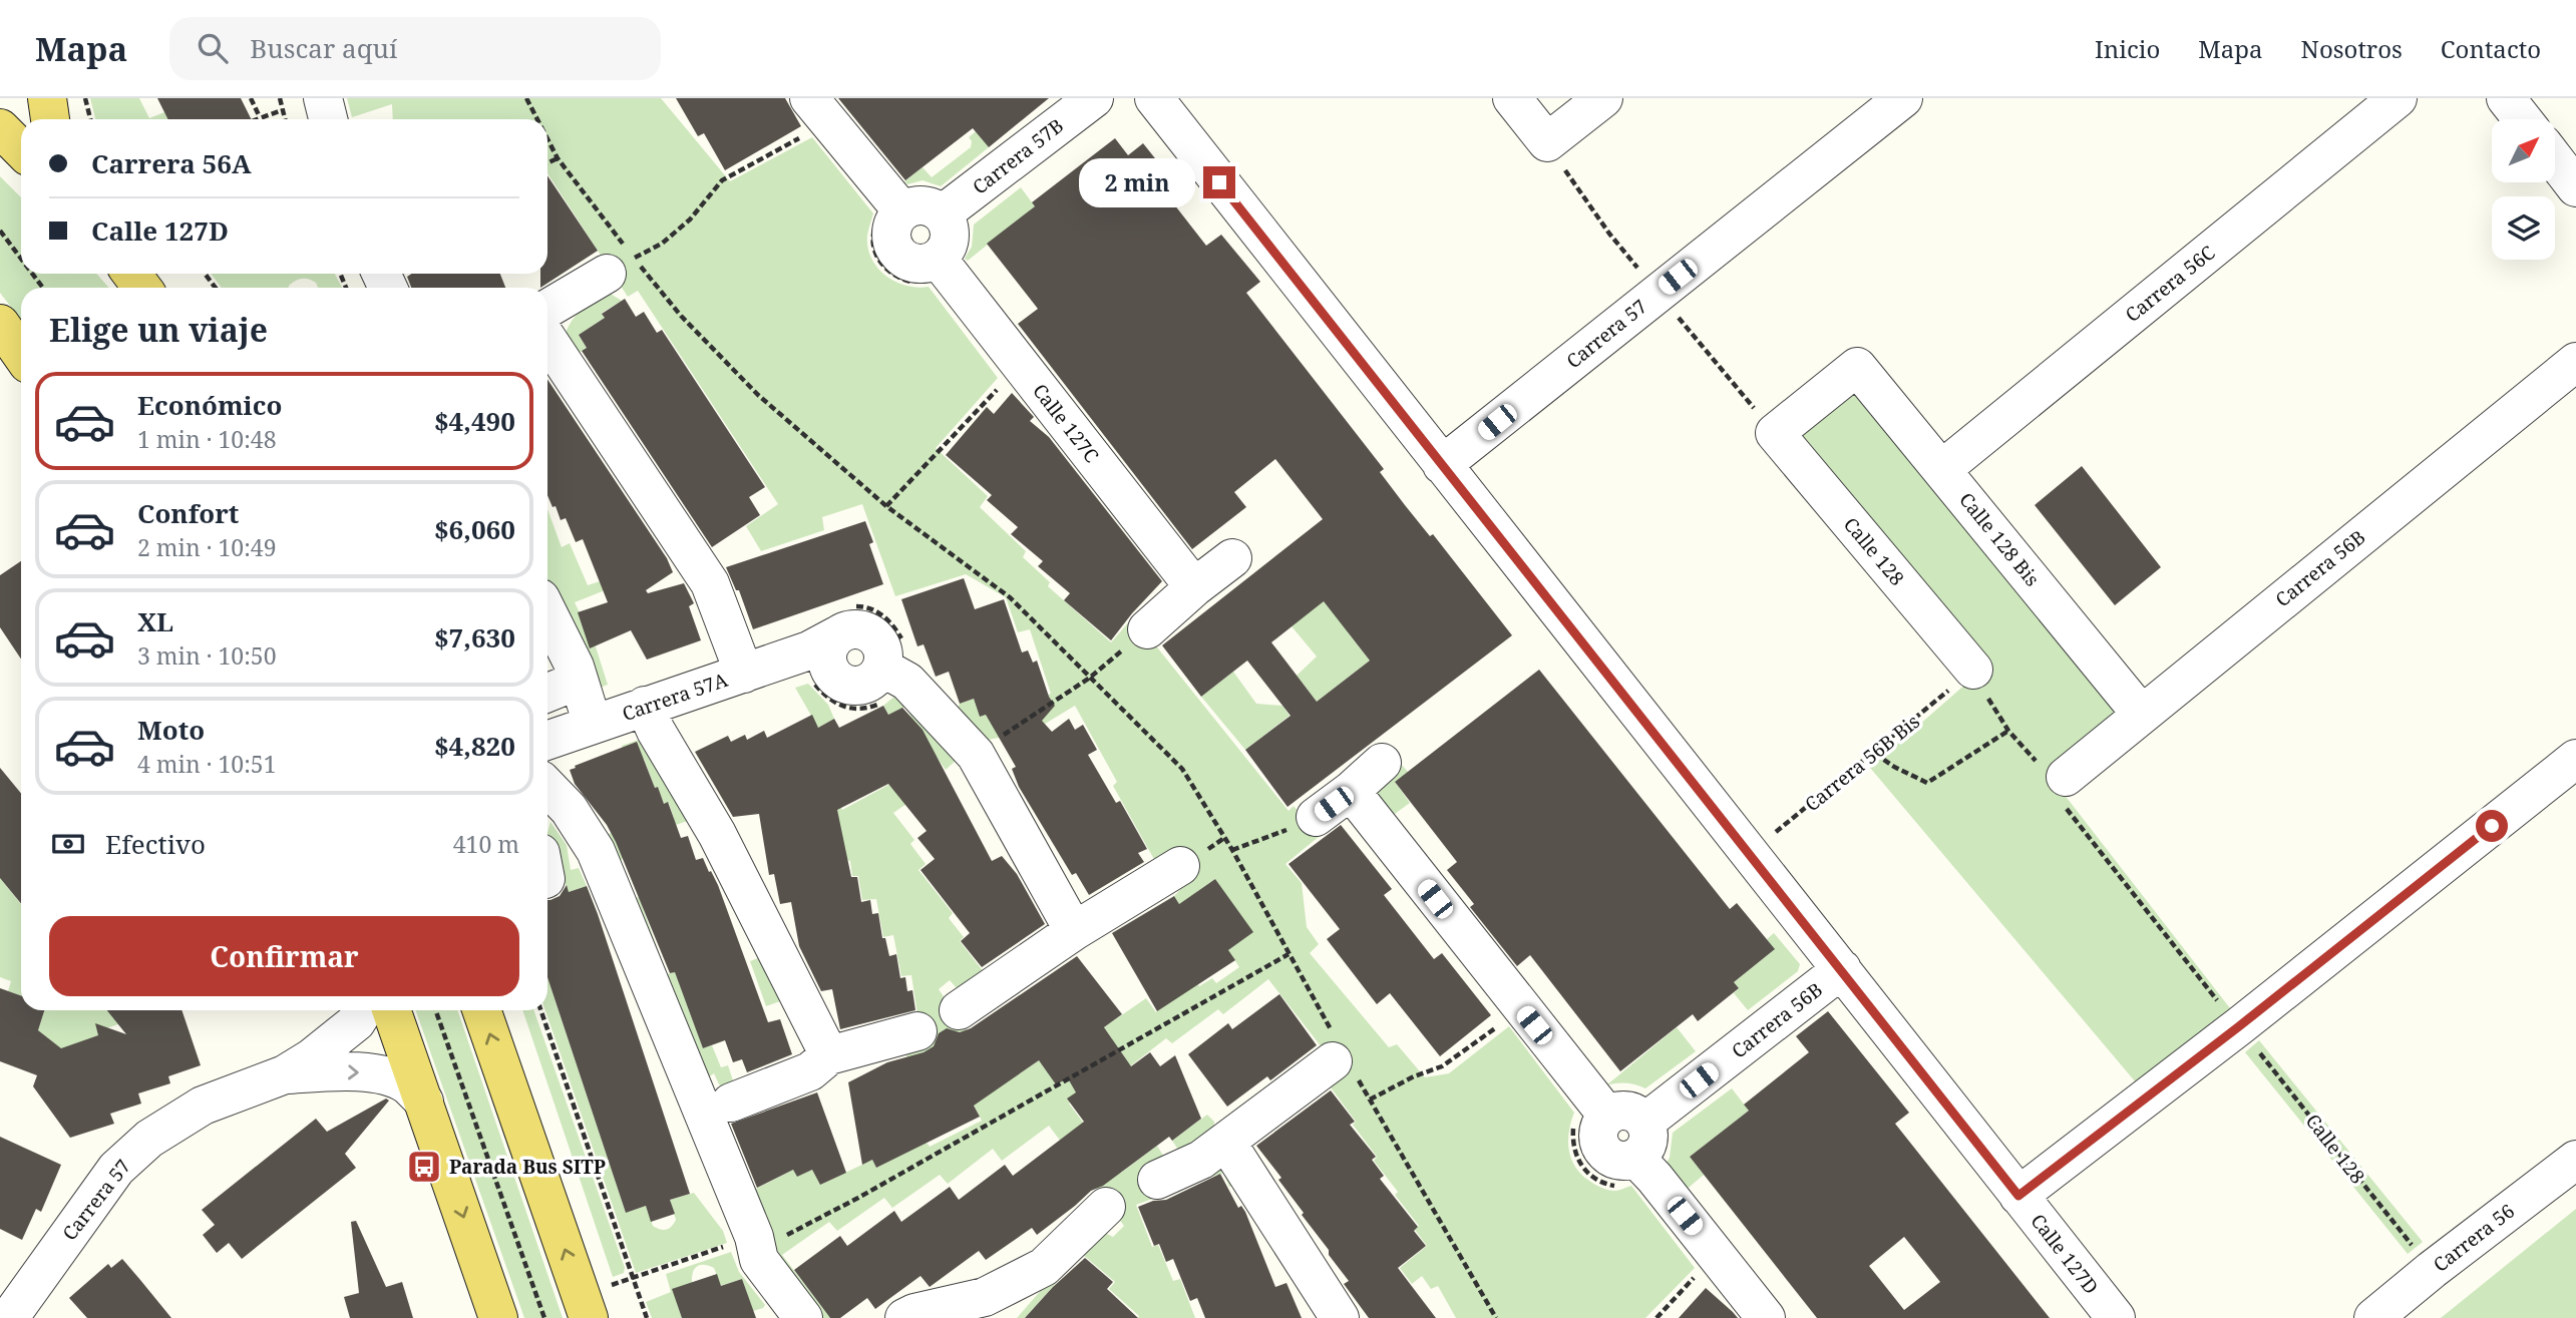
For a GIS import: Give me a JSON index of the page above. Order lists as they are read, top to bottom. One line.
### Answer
{"streets":{"street":["Carrera 57B","Carrera 56C","Carrera 57","Calle 127C","Calle 128 Bis","Calle 128","Carrera 56B","Carrera 57A","Carrera 56","Calle 127D"],"path":["Carrera 56B Bis"]},"crossings":[["Carrera 57B","Calle 127C"],["Carrera 56C","Calle 128 Bis"],["Carrera 57","Calle 127D"],["Calle 128 Bis","Calle 128"],["Calle 128 Bis","Carrera 56B"],["Calle 128","Carrera 56B"],["Calle 128","Carrera 56B Bis"],["Calle 128","Carrera 56"],["Carrera 56B","Calle 127D"],["Carrera 56B Bis","Calle 127D"]],"places":{"bus stop":["Parada Bus SITP"]},"north":"top right","page":{"header":"Mapa","search":"Buscar aquí","nav":["Inicio","Mapa","Nosotros","Contacto"],"banner":["Carrera 56A","Calle 127D"],"bubble":"2 min","heading":"Elige un viaje","list":[{"name":"Económico","note":"1 min · 10:48","value":"$4,490"},{"name":"Confort","note":"2 min · 10:49","value":"$6,060"},{"name":"XL","note":"3 min · 10:50","value":"$7,630"},{"name":"Moto","note":"4 min · 10:51","value":"$4,820"}],"pay":["Efectivo","410 m"],"buttons":"Confirmar"}}
